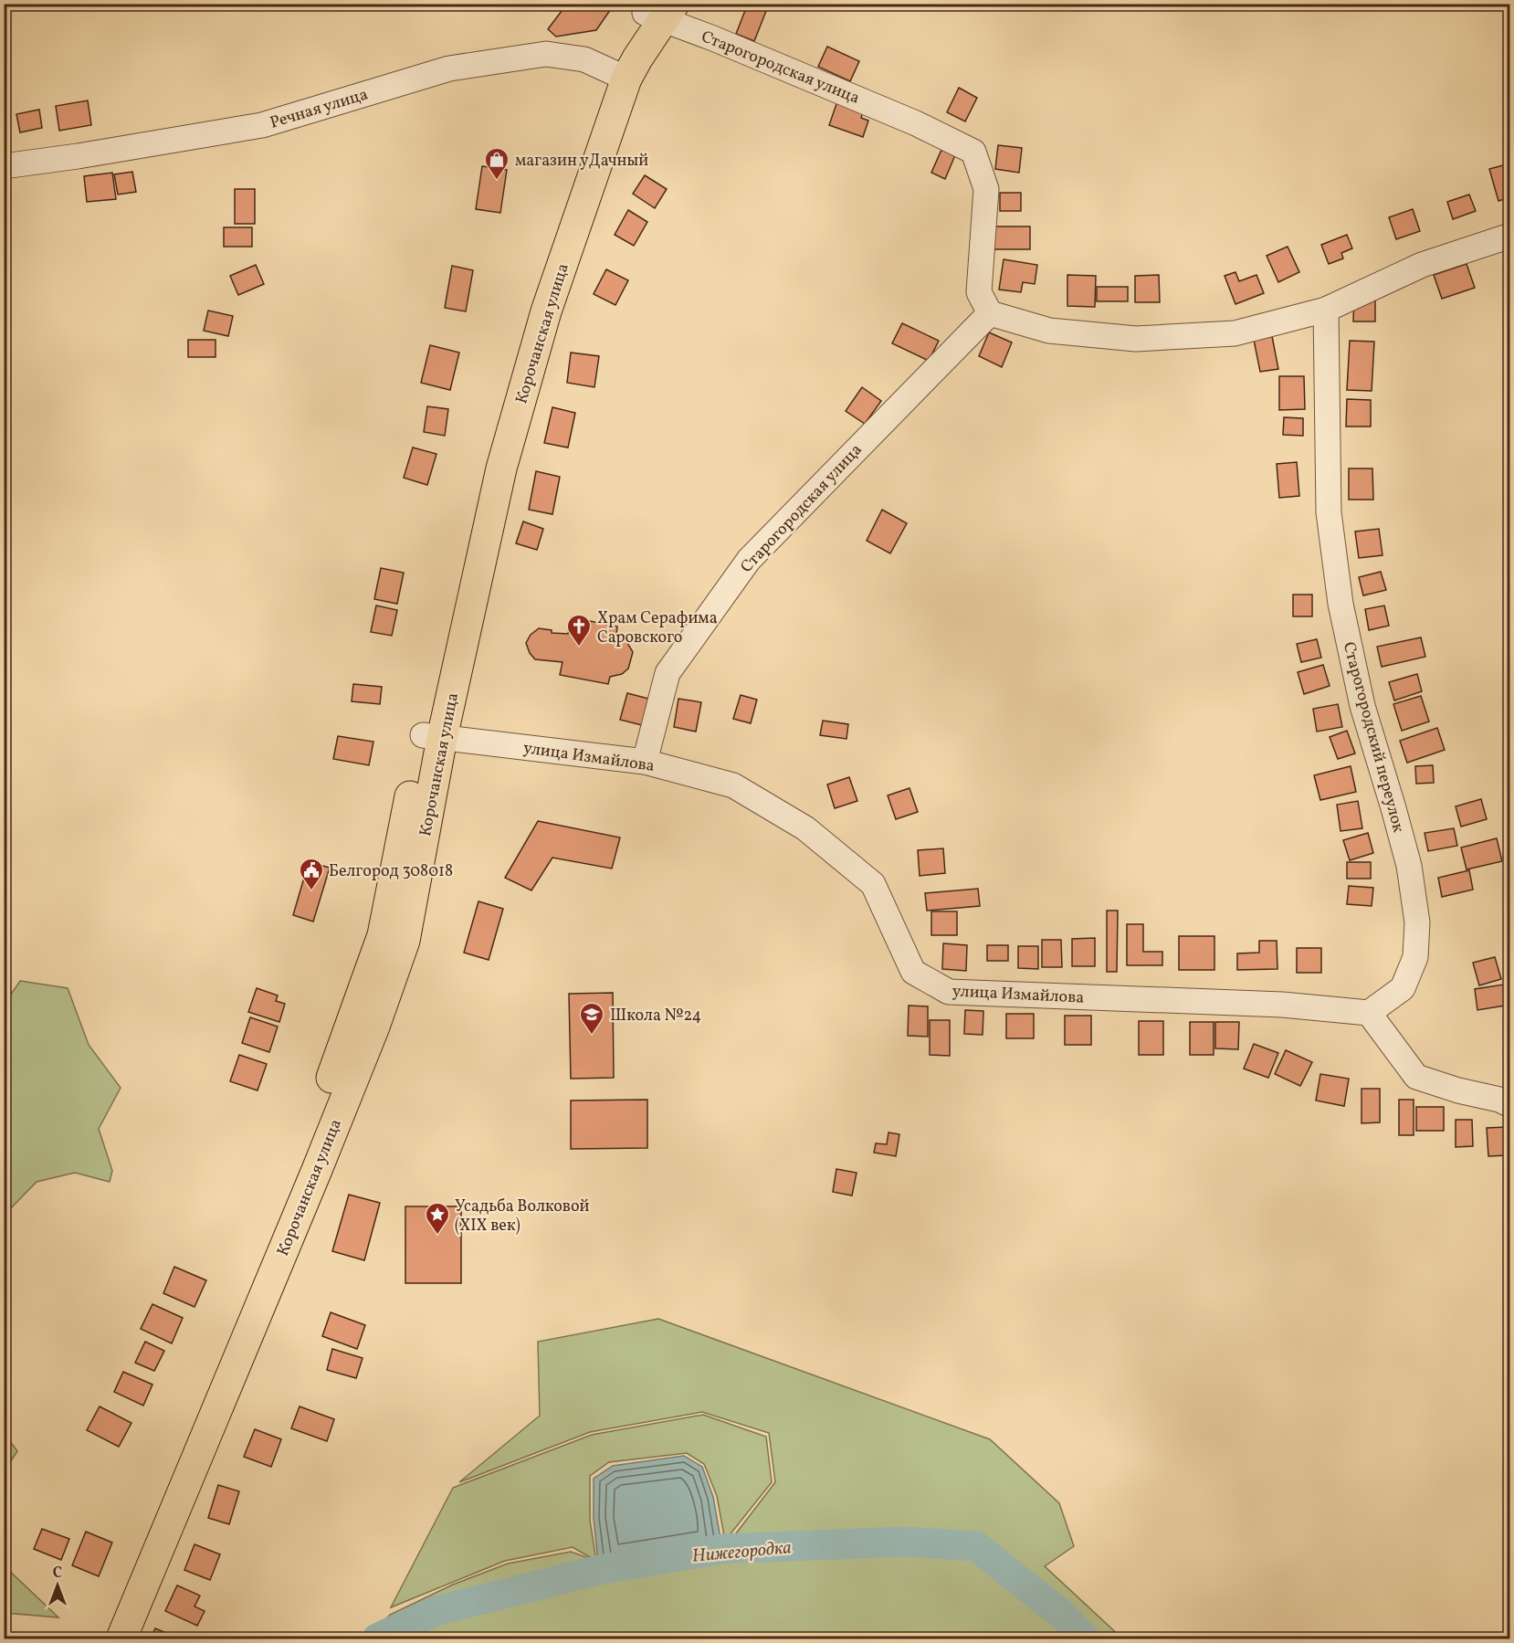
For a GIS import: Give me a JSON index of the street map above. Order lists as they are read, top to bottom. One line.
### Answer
{"streets":{"main road":["Корочанская улица"],"street":["Старогородская улица","Речная улица","Старогородский переулок","улица Измайлова"]},"crossings":[["Старогородская улица","Корочанская улица"],["Старогородская улица","улица Измайлова"],["Речная улица","Корочанская улица"],["Корочанская улица","улица Измайлова"],["Старогородский переулок","улица Измайлова"]],"water":["Нижегородка"],"places":{"shop":["магазин уДачный"],"church":["Храм Серафима Саровского"],"public building":["Белгород 308018"],"school or university":["Школа №24"],"place":["Усадьба Волковой (XIX век)"]},"north":"top"}
